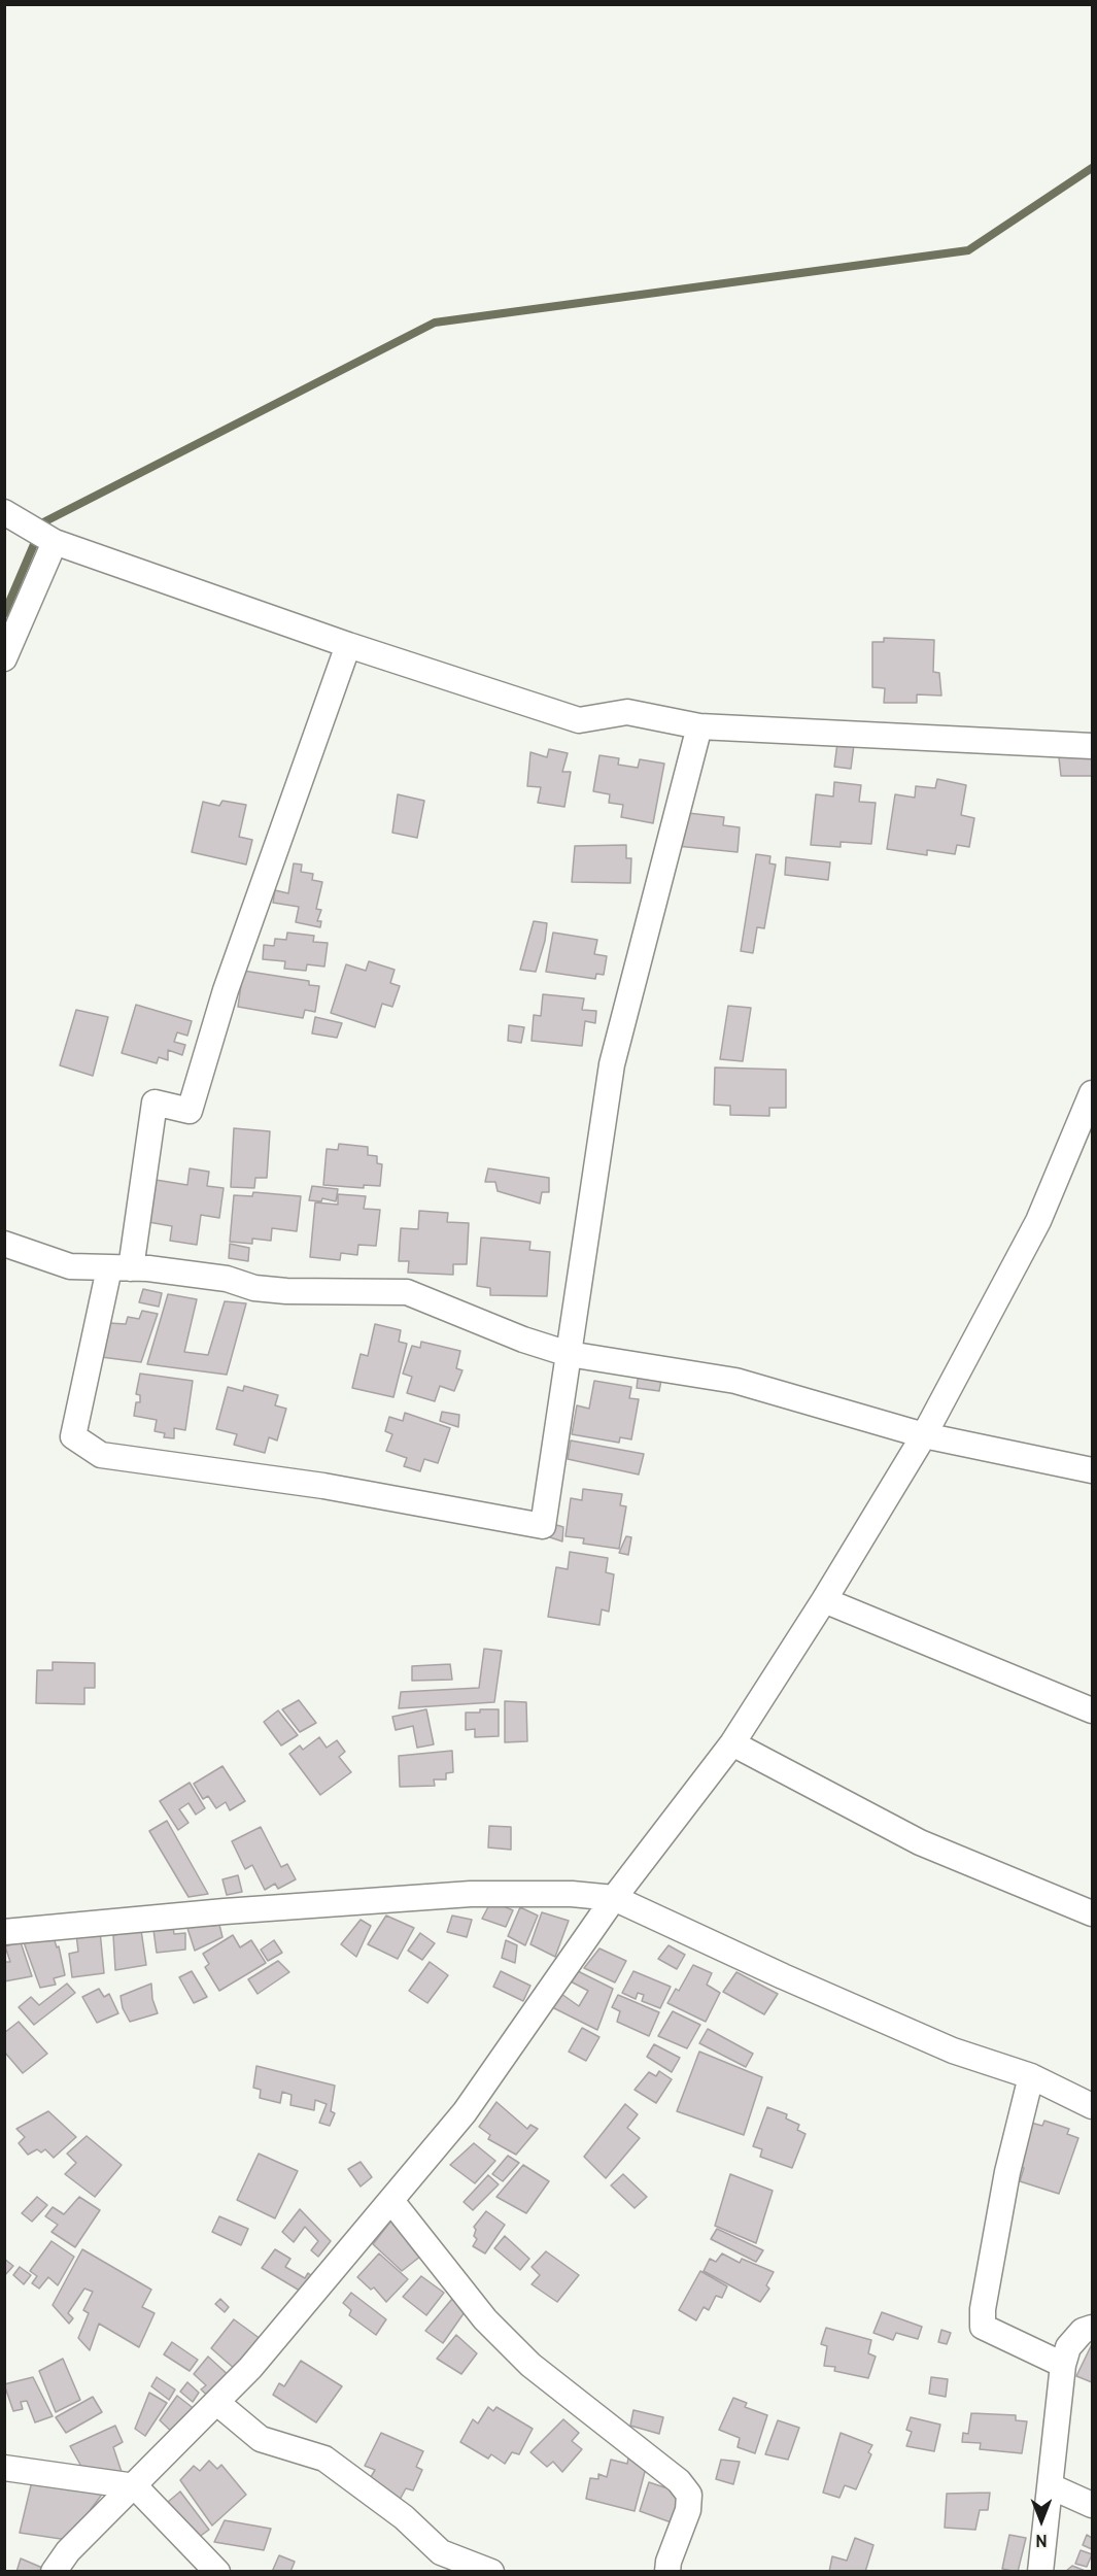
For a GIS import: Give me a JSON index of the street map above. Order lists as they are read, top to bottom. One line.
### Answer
{"north":"bottom"}
